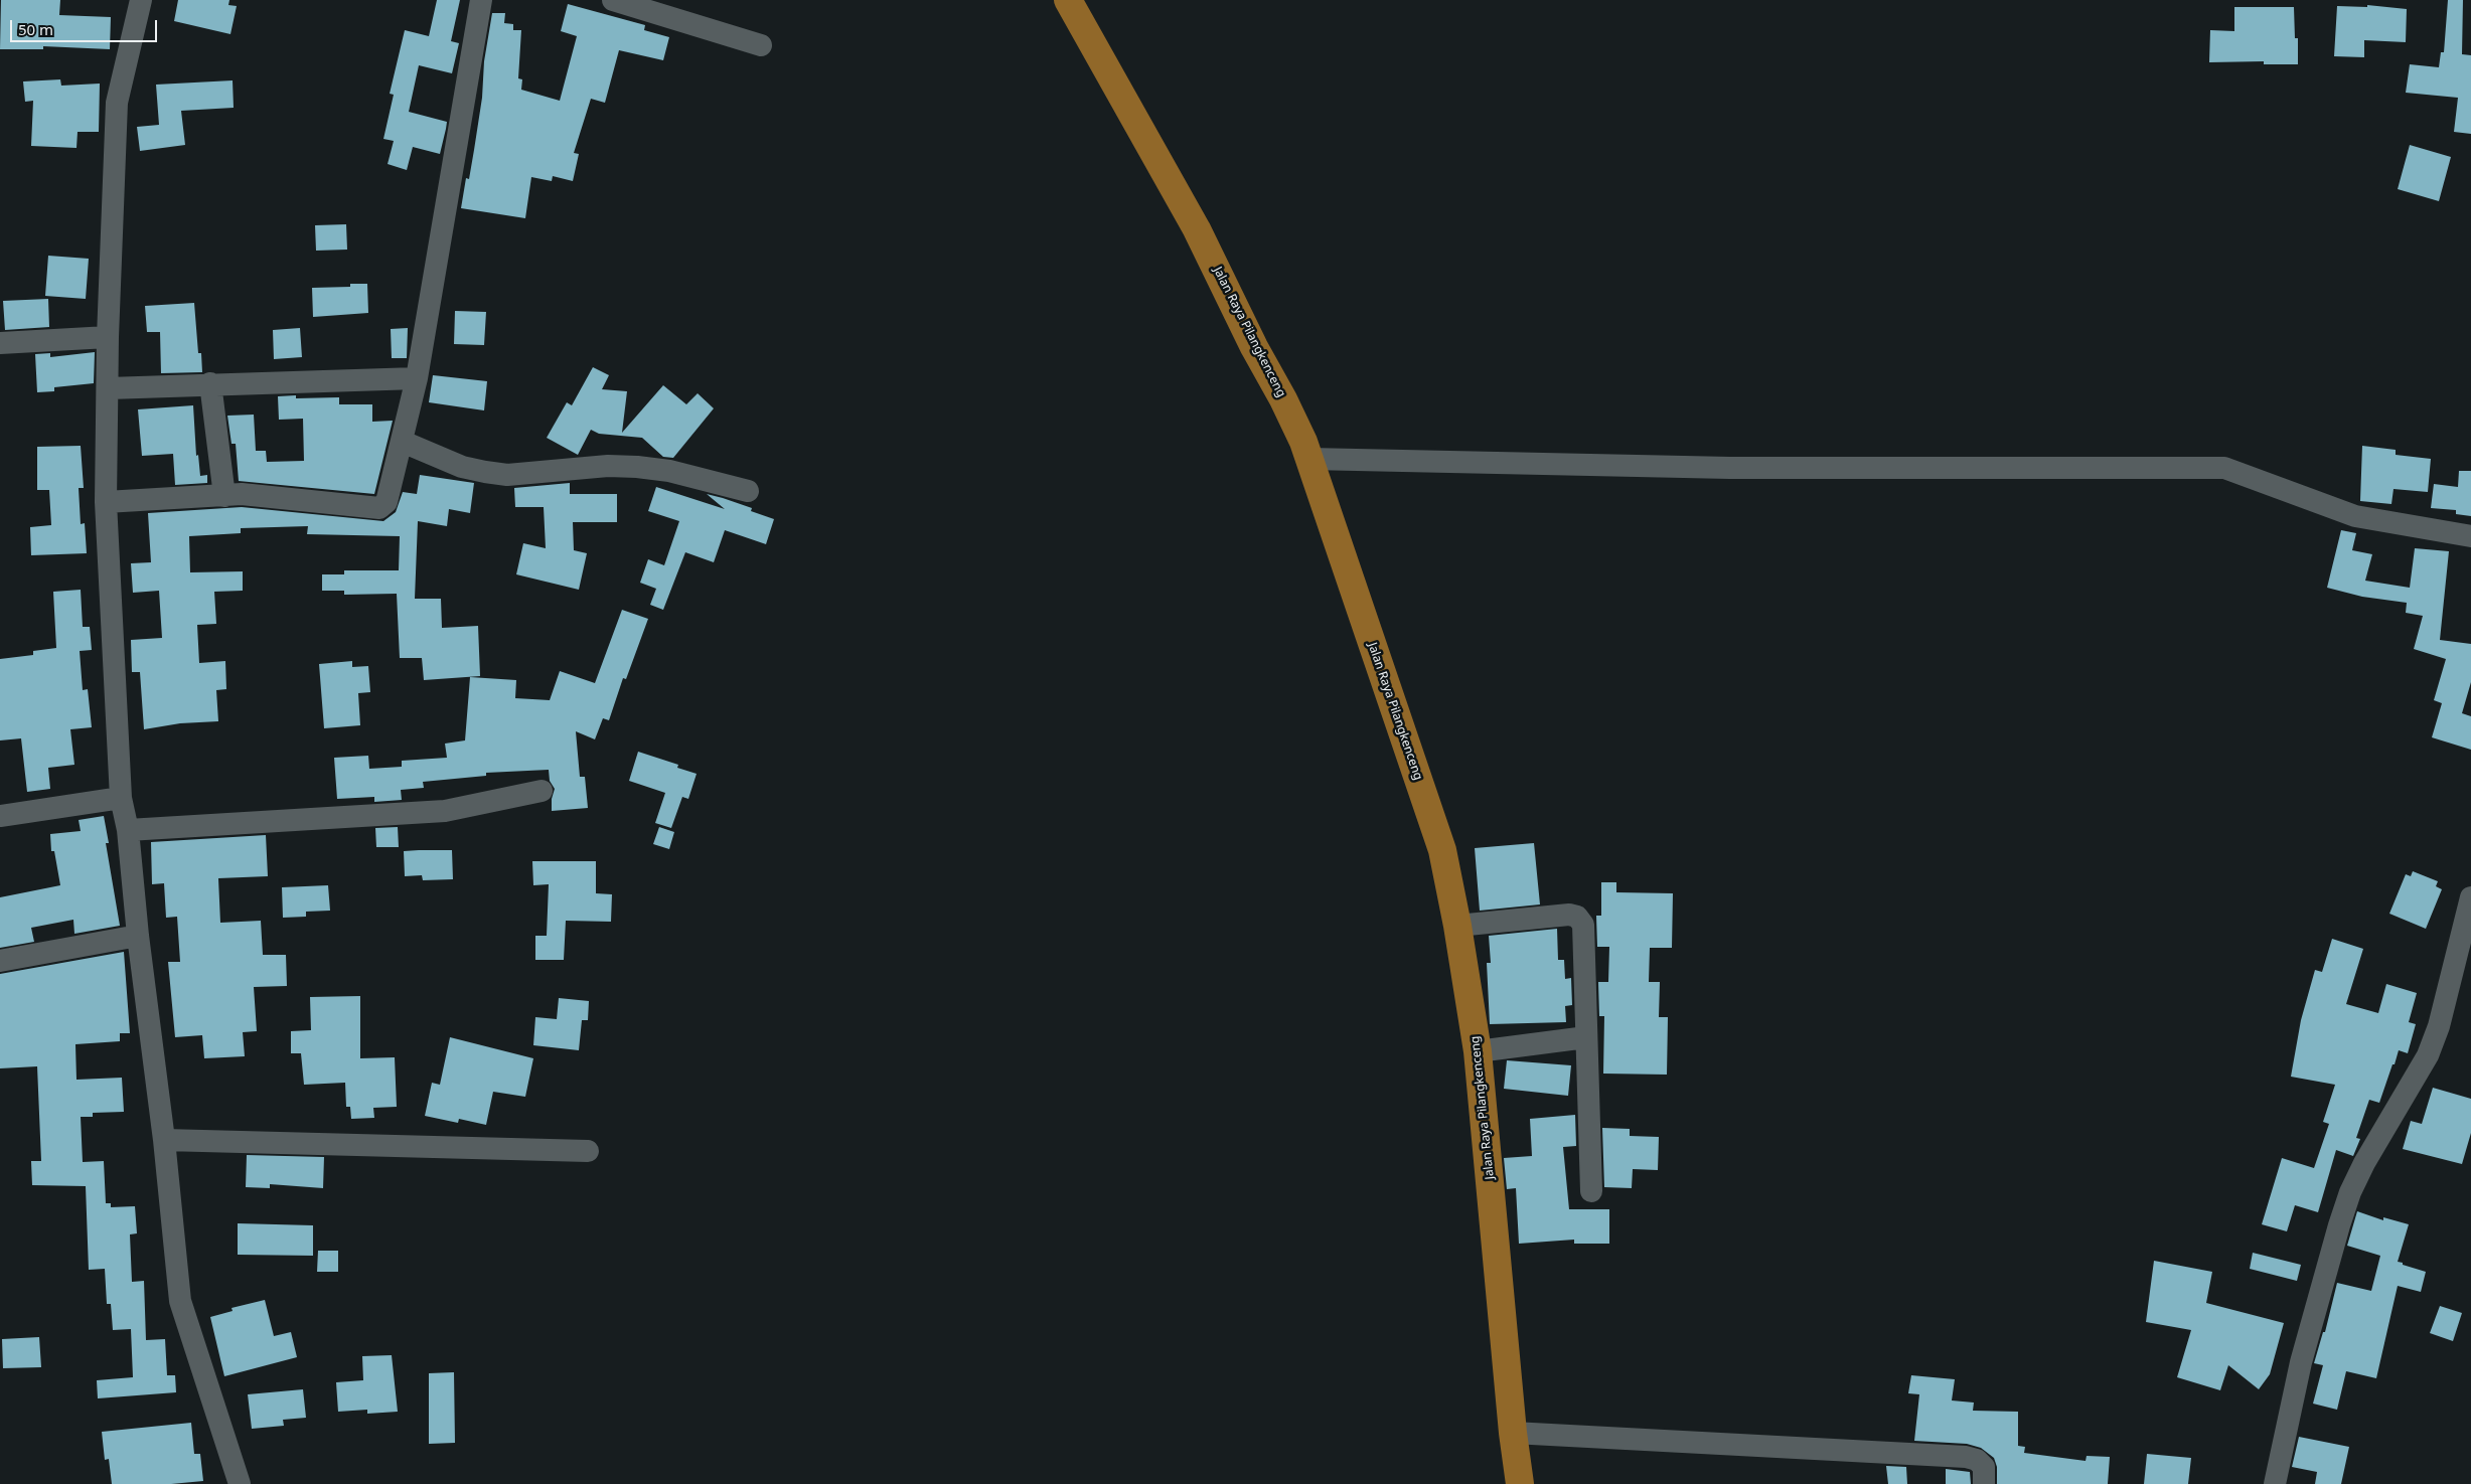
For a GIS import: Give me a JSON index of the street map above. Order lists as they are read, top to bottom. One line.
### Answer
{"streets":{"main road":["Jalan Raya Pilangkenceng"]},"scale_bar":"50 m"}
